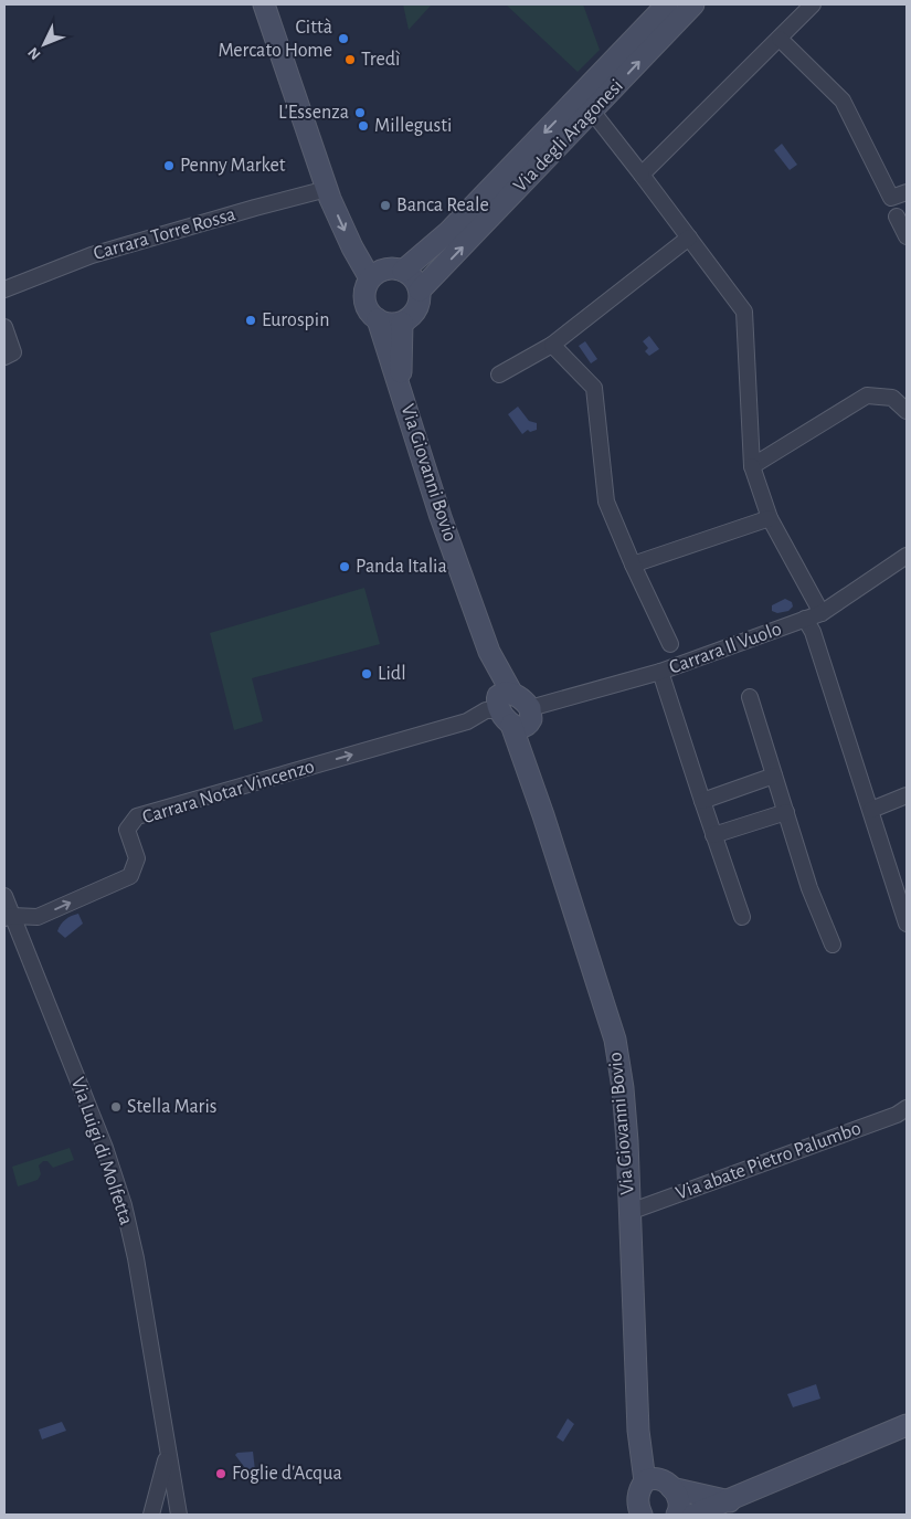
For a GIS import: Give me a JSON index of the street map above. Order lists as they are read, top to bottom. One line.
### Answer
{"streets":{"main road":["Via degli Aragonesi","Via Giovanni Bovio"],"street":["Carrara Torre Rossa","Carrara Il Vuolo","Carrara Notar Vincenzo","Via Luigi di Molfetta","Via abate Pietro Palumbo"]},"crossings":[["Via degli Aragonesi","Via Giovanni Bovio"],["Via Giovanni Bovio","Carrara Il Vuolo"],["Via Giovanni Bovio","Carrara Notar Vincenzo"],["Via Giovanni Bovio","Via abate Pietro Palumbo"],["Carrara Il Vuolo","Carrara Notar Vincenzo"],["Carrara Notar Vincenzo","Via Luigi di Molfetta"]],"one_way":["Carrara Notar Vincenzo"],"places":["Città Mercato Home","Tredì","L'Essenza","Millegusti","Penny Market","Banca Reale","Eurospin","Panda Italia","Lidl","Stella Maris","Foglie d'Acqua"],"north":"bottom left"}
